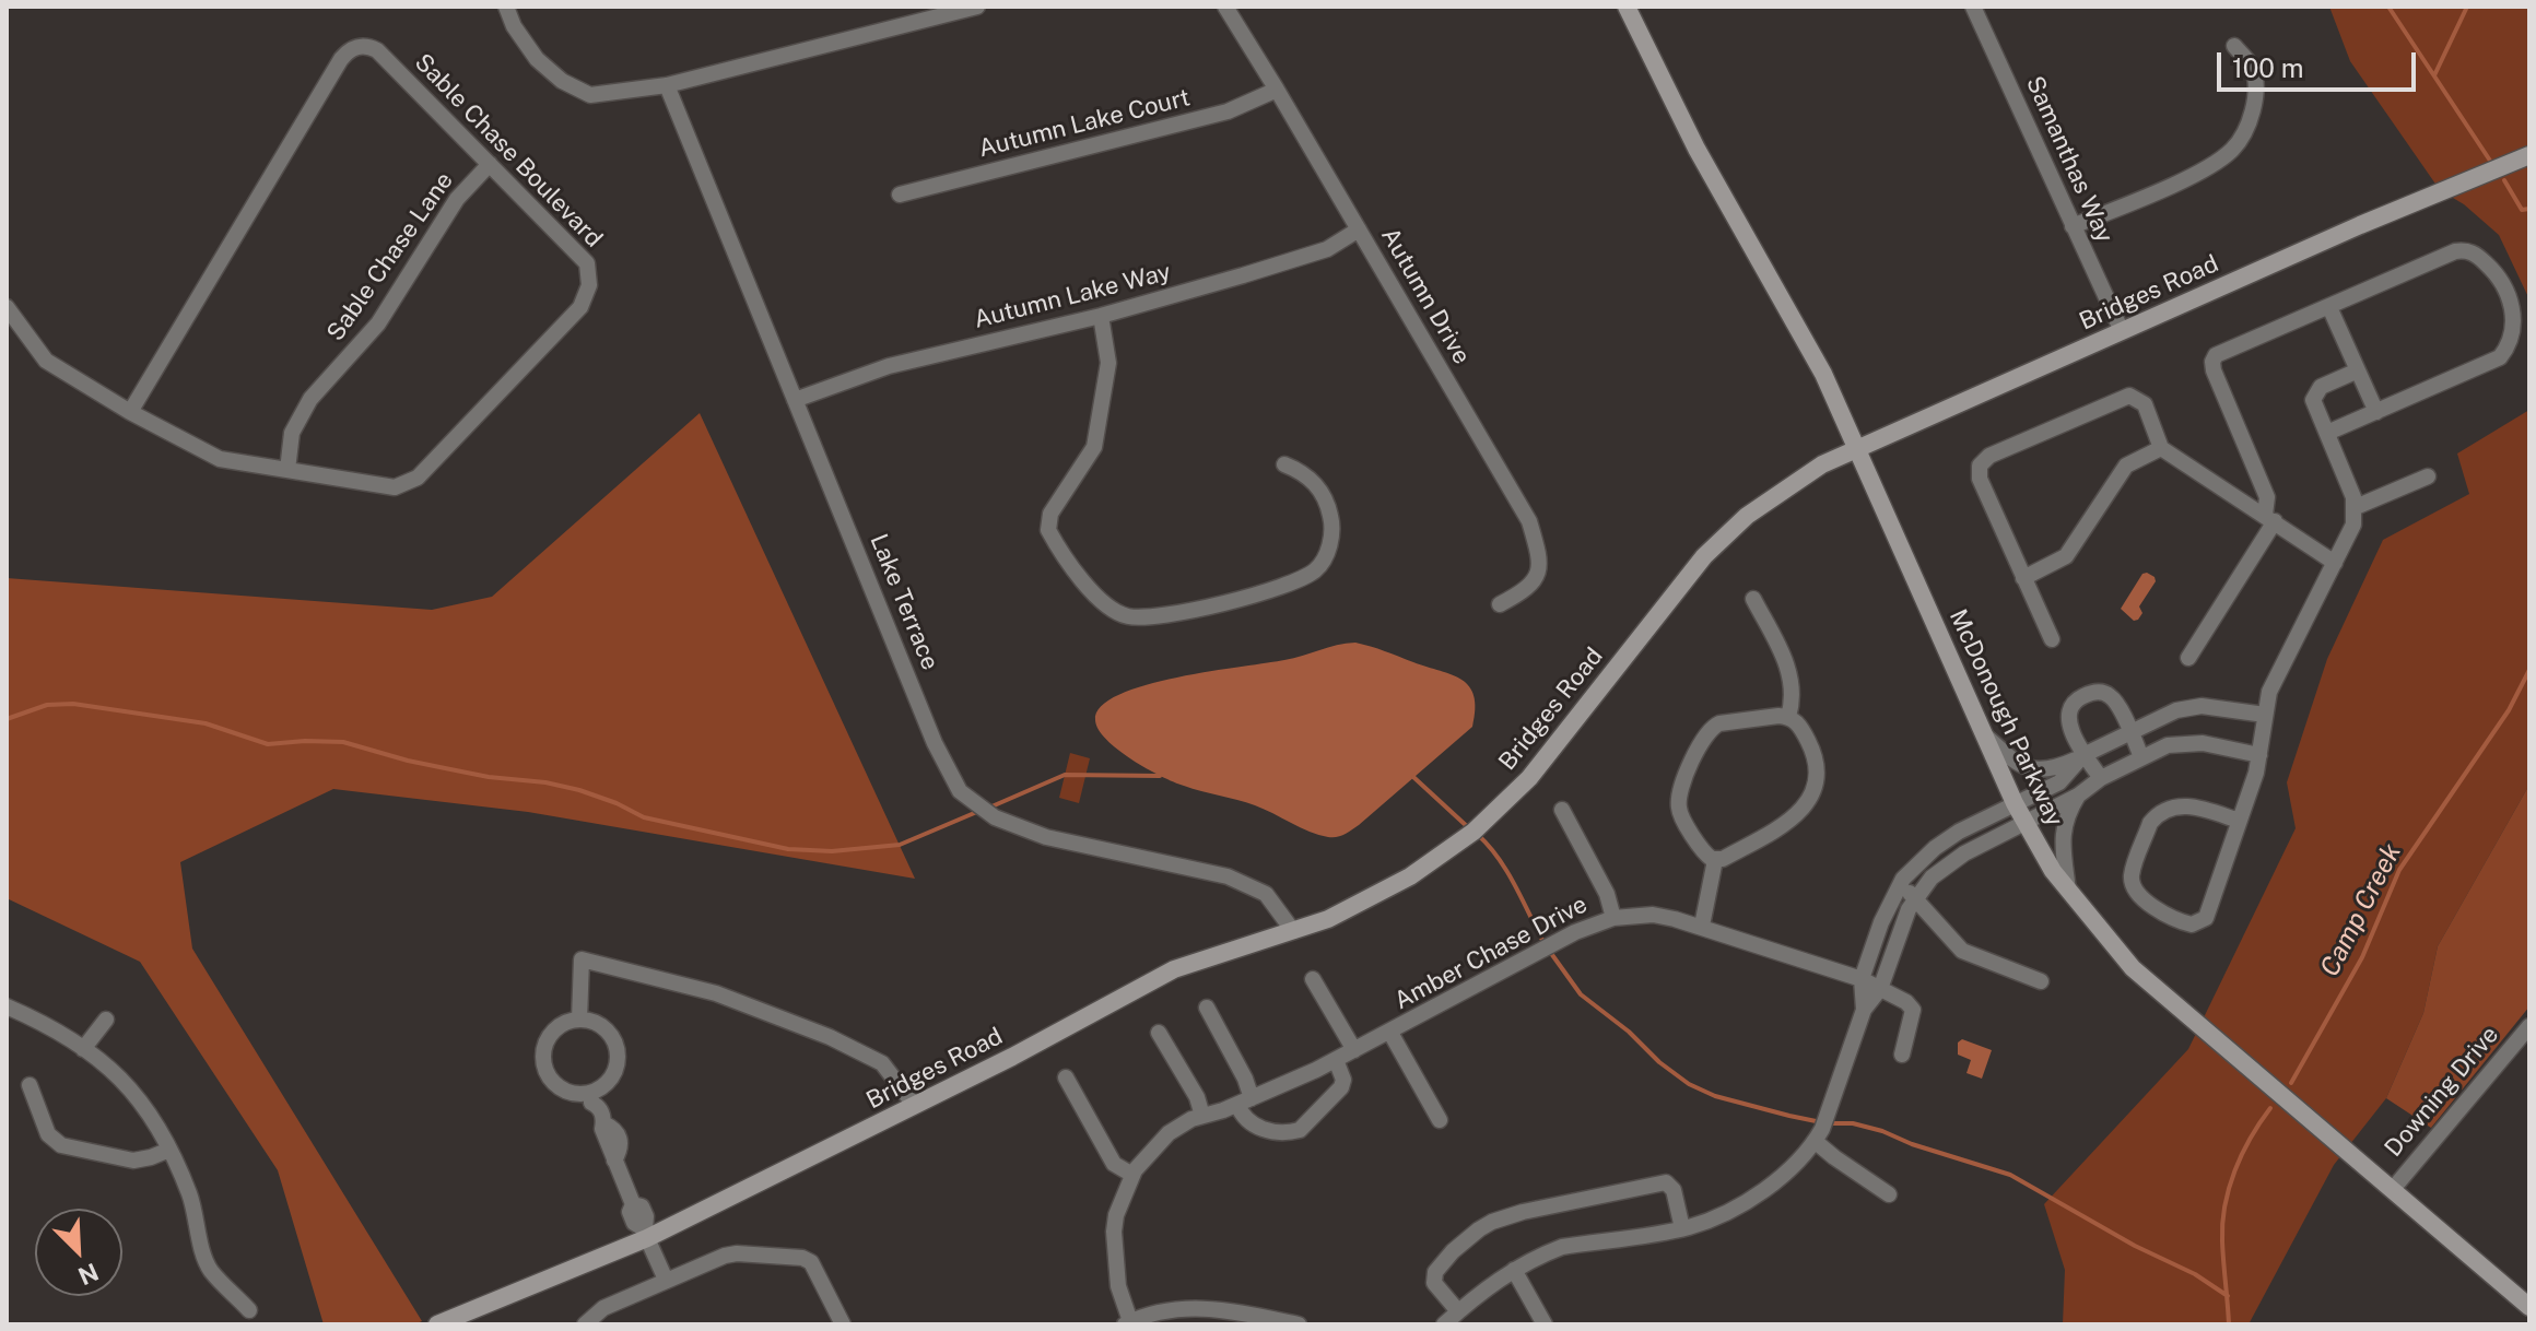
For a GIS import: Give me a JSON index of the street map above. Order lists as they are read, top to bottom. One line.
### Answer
{"streets":{"street":["Autumn Lake Court","Sable Chase Boulevard","Samanthas Way","Sable Chase Lane","Bridges Road","Autumn Lake Way","Autumn Drive","Lake Terrace","McDonough Parkway","Amber Chase Drive","Downing Drive"]},"crossings":[["Autumn Lake Court","Autumn Drive"],["Sable Chase Boulevard","Sable Chase Lane"],["Samanthas Way","Bridges Road"],["Bridges Road","Lake Terrace"],["Bridges Road","McDonough Parkway"],["Autumn Lake Way","Autumn Drive"],["Autumn Lake Way","Lake Terrace"],["McDonough Parkway","Downing Drive"]],"water":["Camp Creek"],"scale_bar":"100 m","north":"bottom right"}
